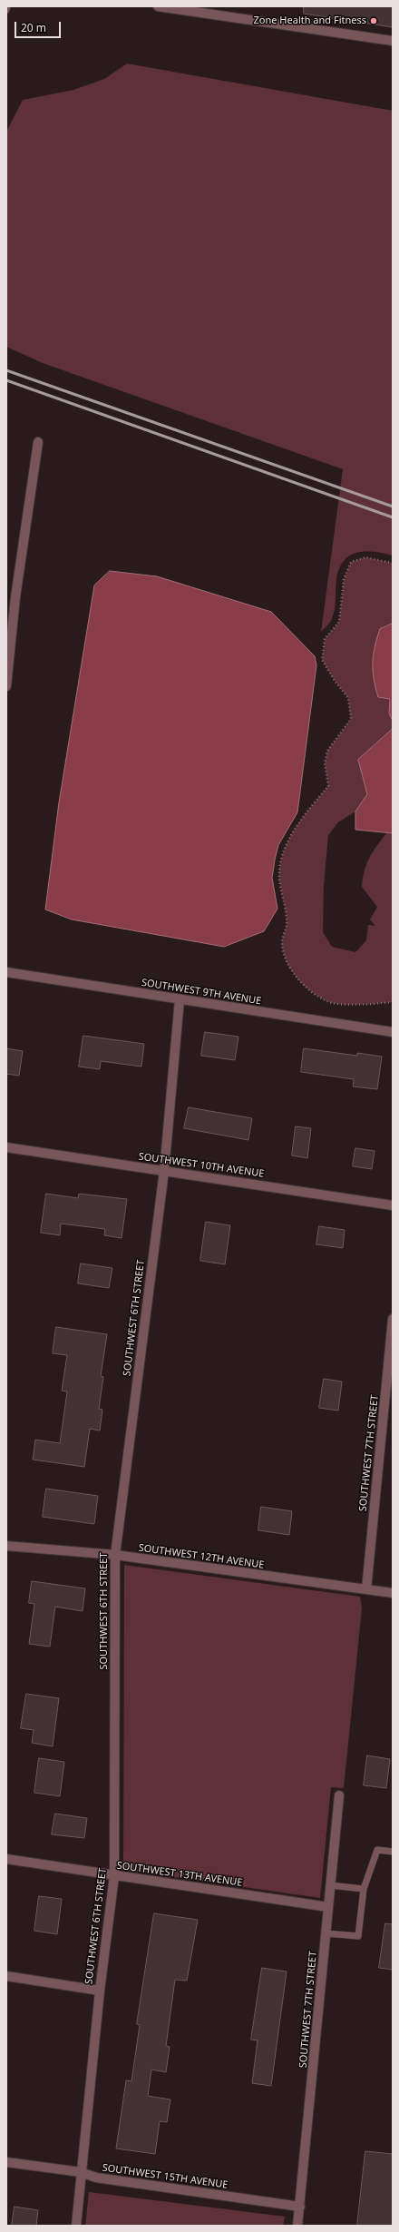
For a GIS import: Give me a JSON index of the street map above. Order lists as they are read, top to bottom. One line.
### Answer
{"streets":{"street":["SOUTHWEST 9TH AVENUE","SOUTHWEST 10TH AVENUE","SOUTHWEST 6TH STREET","SOUTHWEST 7TH STREET","SOUTHWEST 12TH AVENUE","SOUTHWEST 13TH AVENUE","SOUTHWEST 15TH AVENUE"]},"crossings":[["SOUTHWEST 9TH AVENUE","SOUTHWEST 6TH STREET"],["SOUTHWEST 10TH AVENUE","SOUTHWEST 6TH STREET"],["SOUTHWEST 6TH STREET","SOUTHWEST 12TH AVENUE"],["SOUTHWEST 6TH STREET","SOUTHWEST 13TH AVENUE"],["SOUTHWEST 6TH STREET","SOUTHWEST 15TH AVENUE"],["SOUTHWEST 7TH STREET","SOUTHWEST 12TH AVENUE"],["SOUTHWEST 7TH STREET","SOUTHWEST 13TH AVENUE"],["SOUTHWEST 7TH STREET","SOUTHWEST 15TH AVENUE"]],"places":["Zone Health and Fitness"],"scale_bar":"20 m"}
